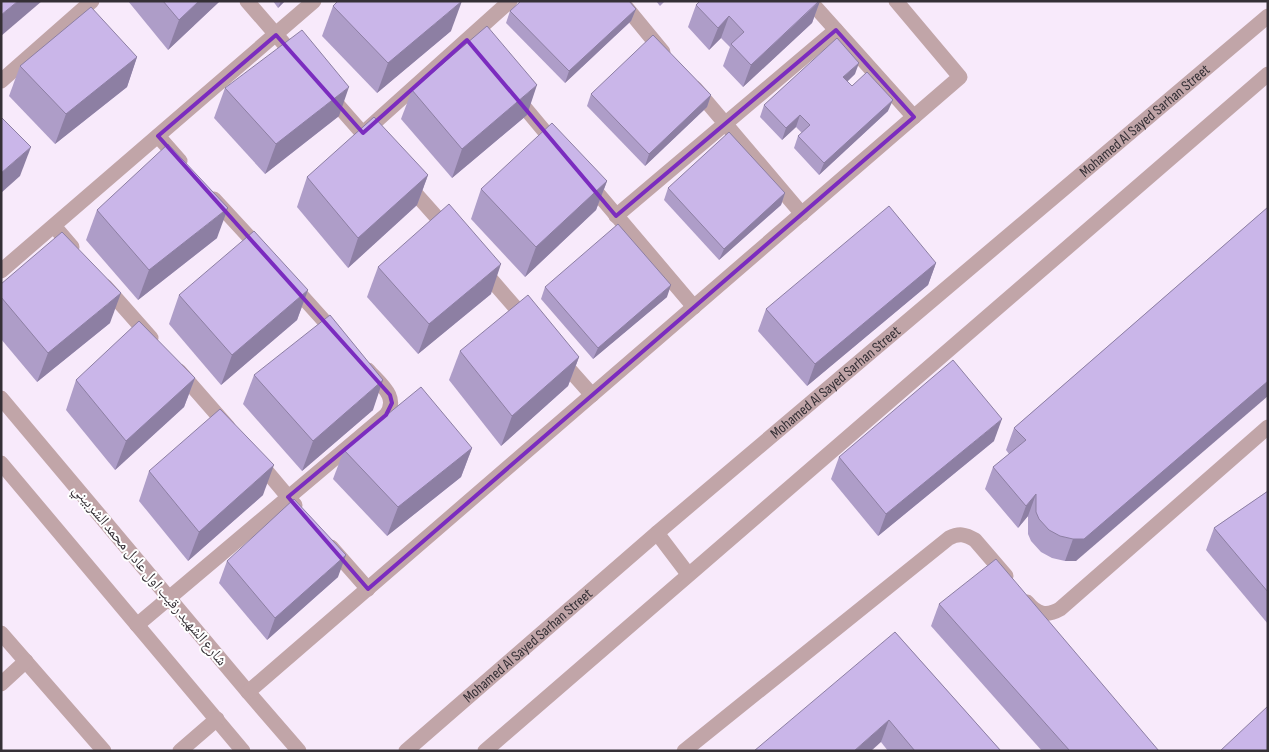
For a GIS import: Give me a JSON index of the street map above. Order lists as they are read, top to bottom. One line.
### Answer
{"streets":{"street":["Mohamed Al Sayed Sarhan Street","شارع الشهيد رقيب اول عادل محمد الشربيني"]}}
